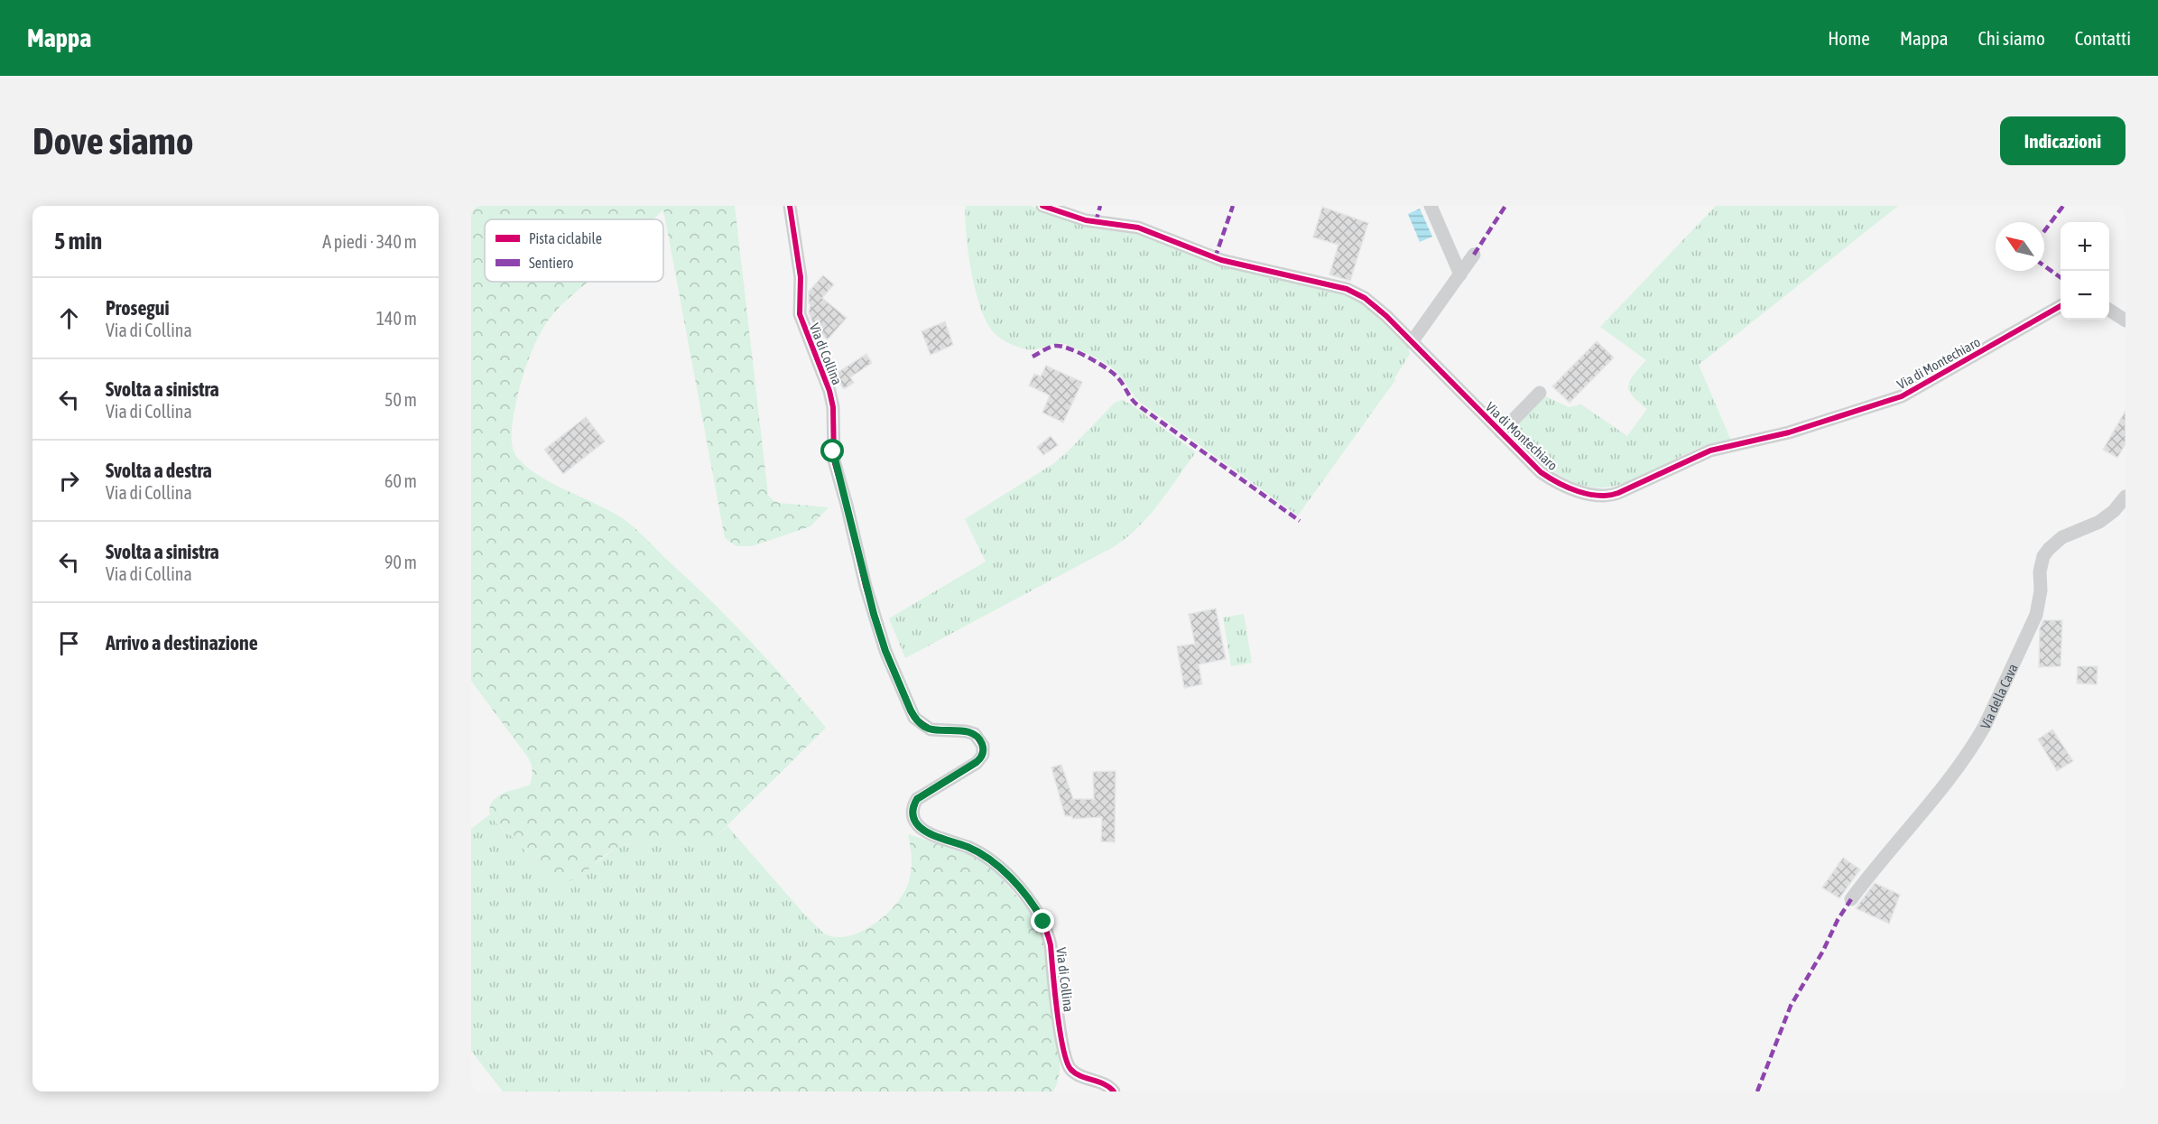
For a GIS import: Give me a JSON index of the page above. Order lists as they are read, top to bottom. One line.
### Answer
{"streets":{"street":["Via di Collina","Via di Montechiaro","Via della Cava"]},"legend":["Pista ciclabile","Sentiero"],"north":"top left","page":{"header":"Mappa","nav":["Home","Mappa","Chi siamo","Contatti"],"buttons":"Indicazioni","title":"Dove siamo","heading":["5 min","A piedi · 340 m"],"map_buttons":["+","−"],"list":[["Prosegui","Via di Collina","140 m"],["Svolta a sinistra","Via di Collina","50 m"],["Svolta a destra","Via di Collina","60 m"],["Svolta a sinistra","Via di Collina","90 m"],"Arrivo a destinazione"]}}
